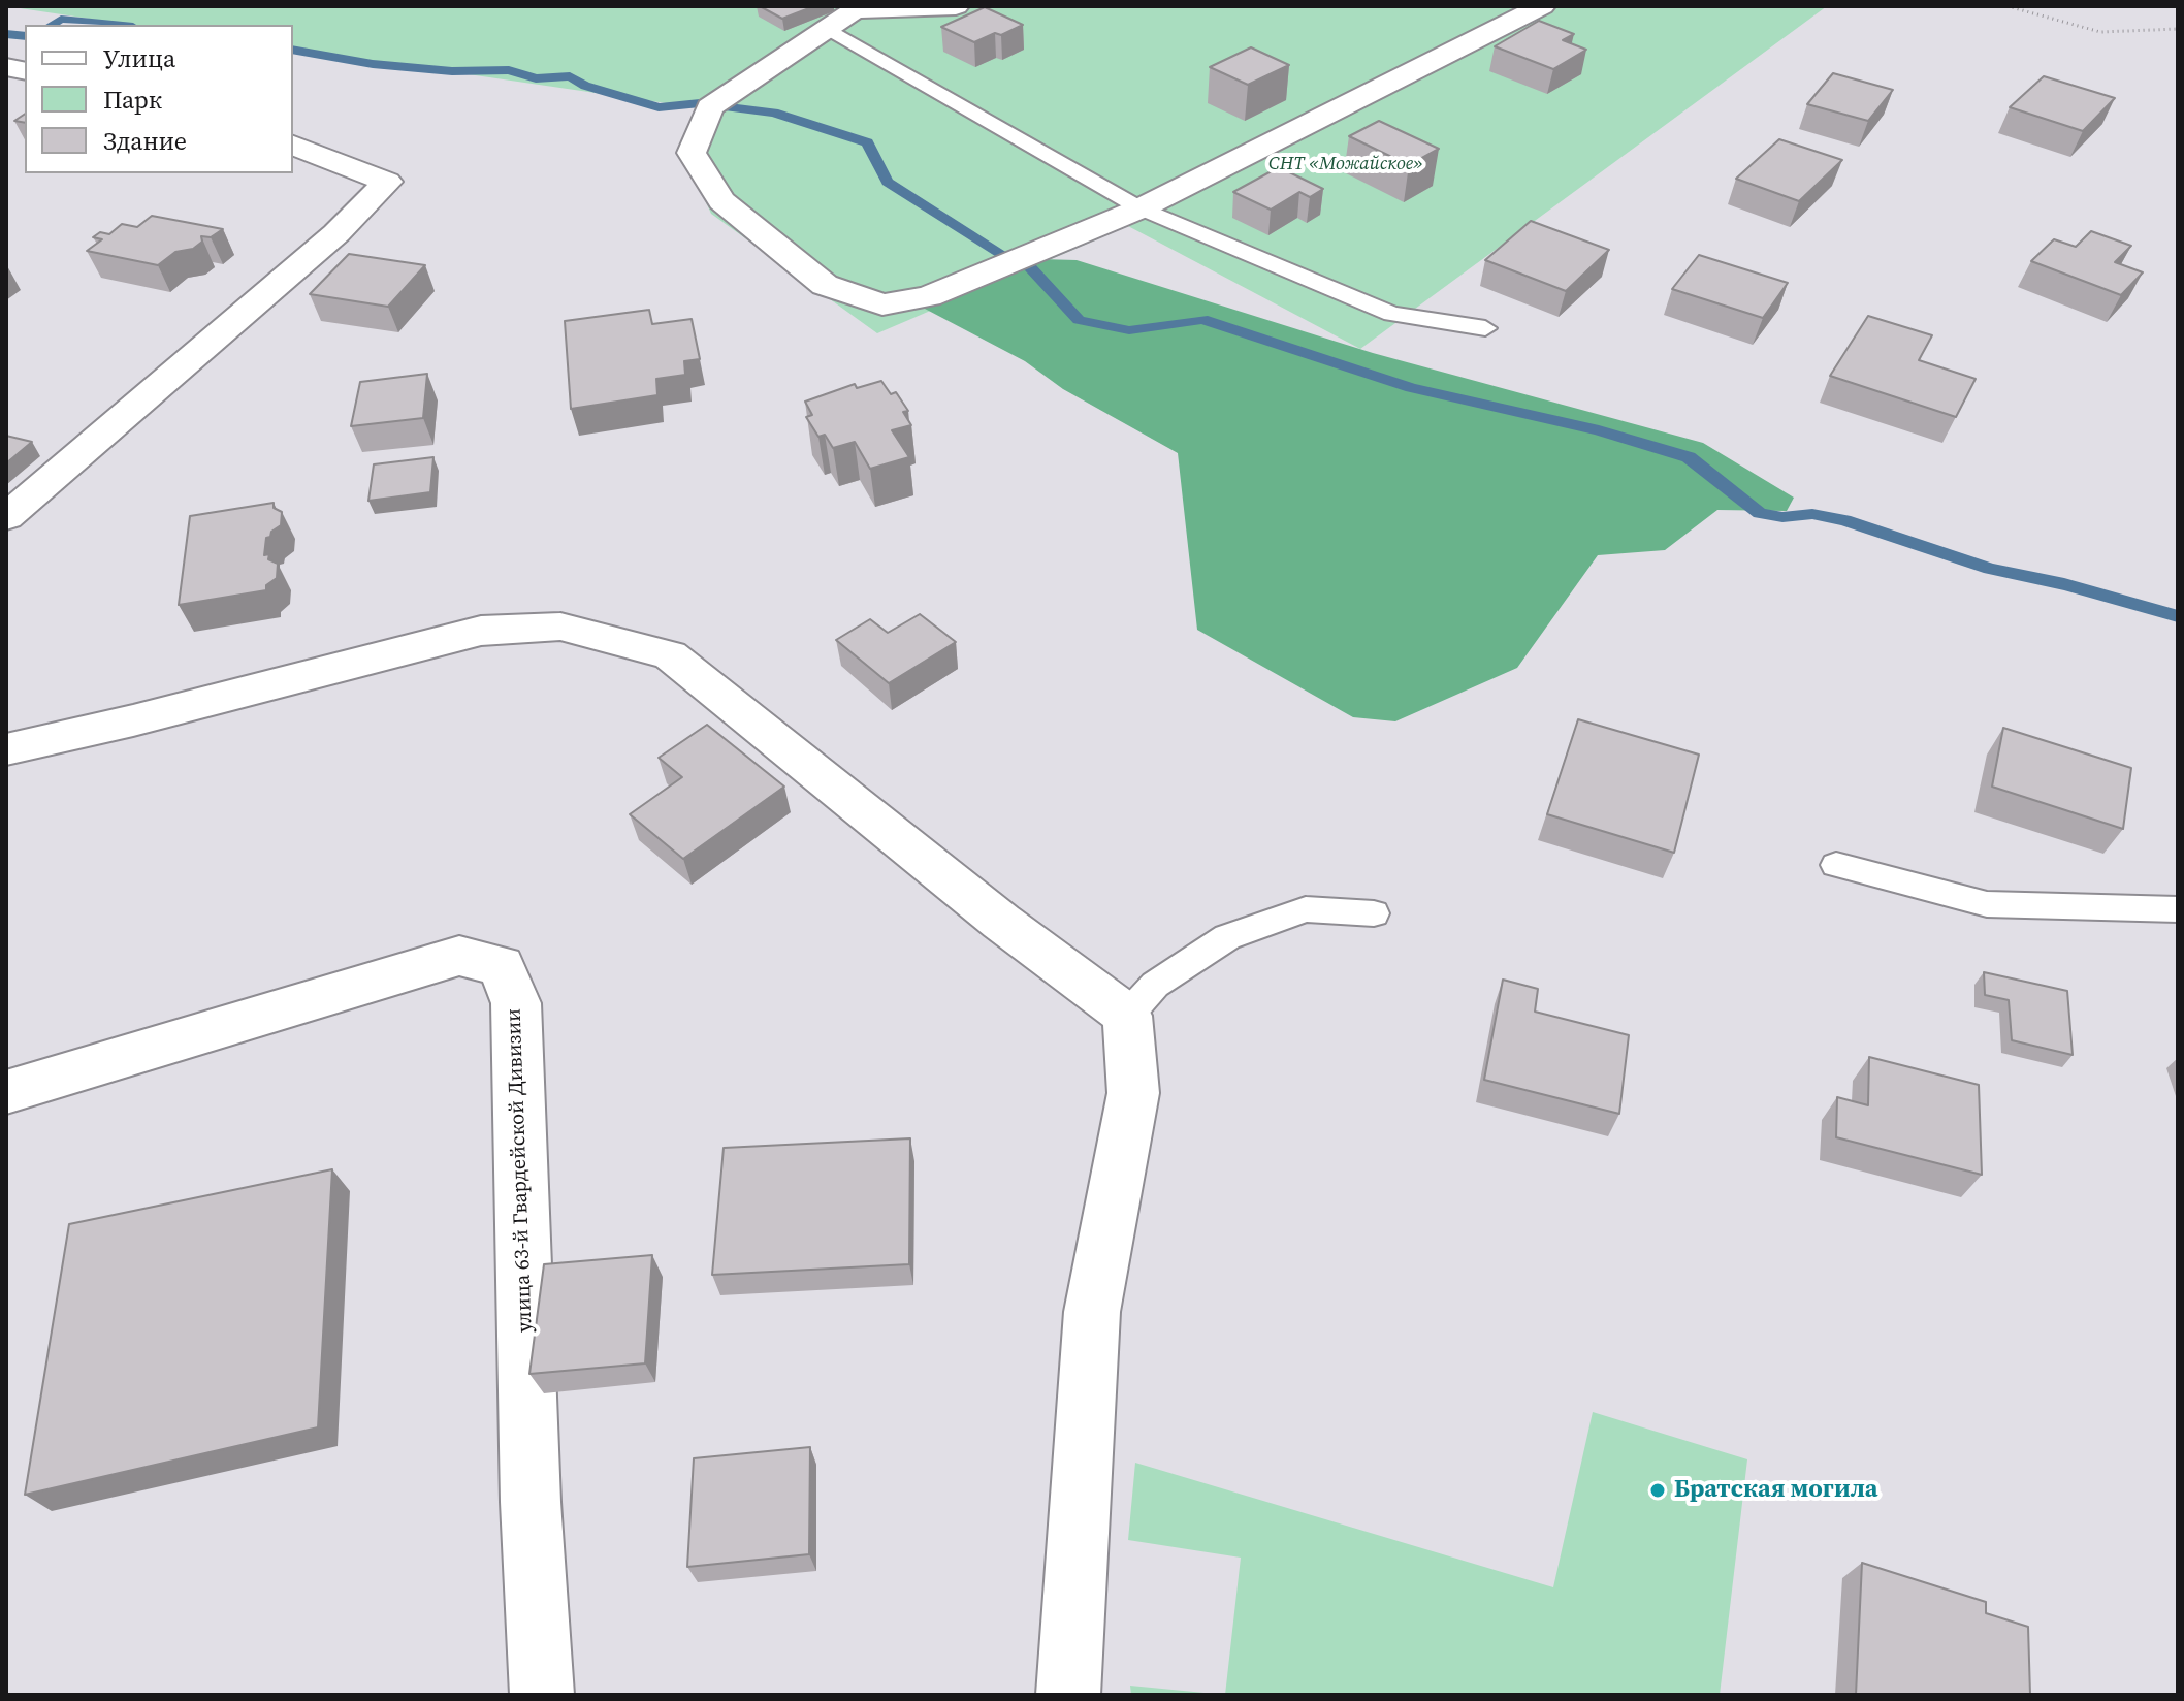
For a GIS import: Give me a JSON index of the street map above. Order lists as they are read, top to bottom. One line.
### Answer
{"streets":{"street":["улица 63-й Гвардейской Дивизии"]},"parks":["СНТ «Можайское»"],"places":["Братская могила"],"legend":["Улица","Парк","Здание"]}
